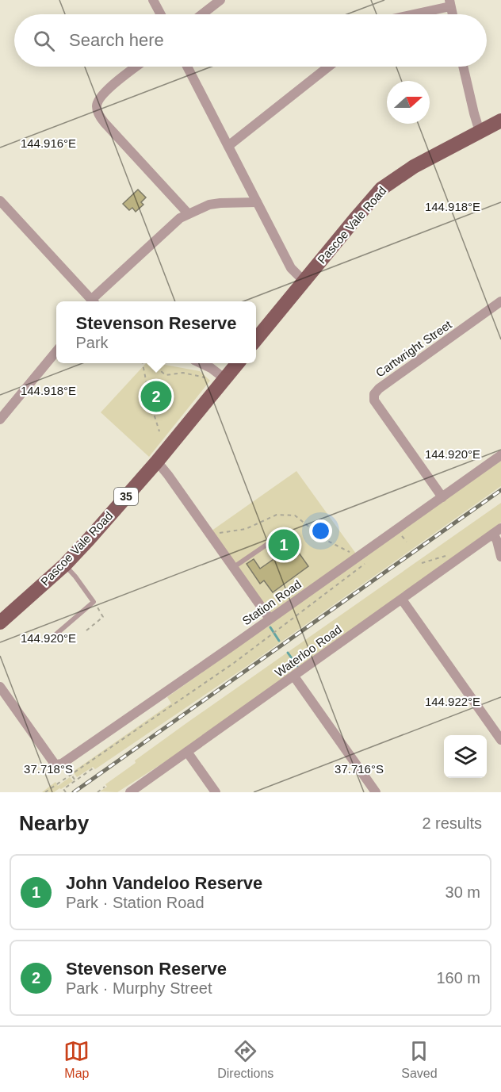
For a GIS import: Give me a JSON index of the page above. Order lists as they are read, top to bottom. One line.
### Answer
{"streets":{"main road":["Pascoe Vale Road","35"],"street":["Cartwright Street","Station Road","Waterloo Road"]},"crossings":[["Cartwright Street","Station Road"]],"north":"right","page":{"search":"Search here","popup":["Stevenson Reserve","Park"],"pins":["2","1"],"heading":["Nearby","2 results"],"list":[{"mark":"1","name":"John Vandeloo Reserve","note":"Park · Station Road","value":"30 m"},{"mark":"2","name":"Stevenson Reserve","note":"Park · Murphy Street","value":"160 m"}],"nav":["Map","Directions","Saved"]},"coordinates":["144.916°E","144.918°E","144.920°E","144.922°E","37.718°S","37.716°S"]}
